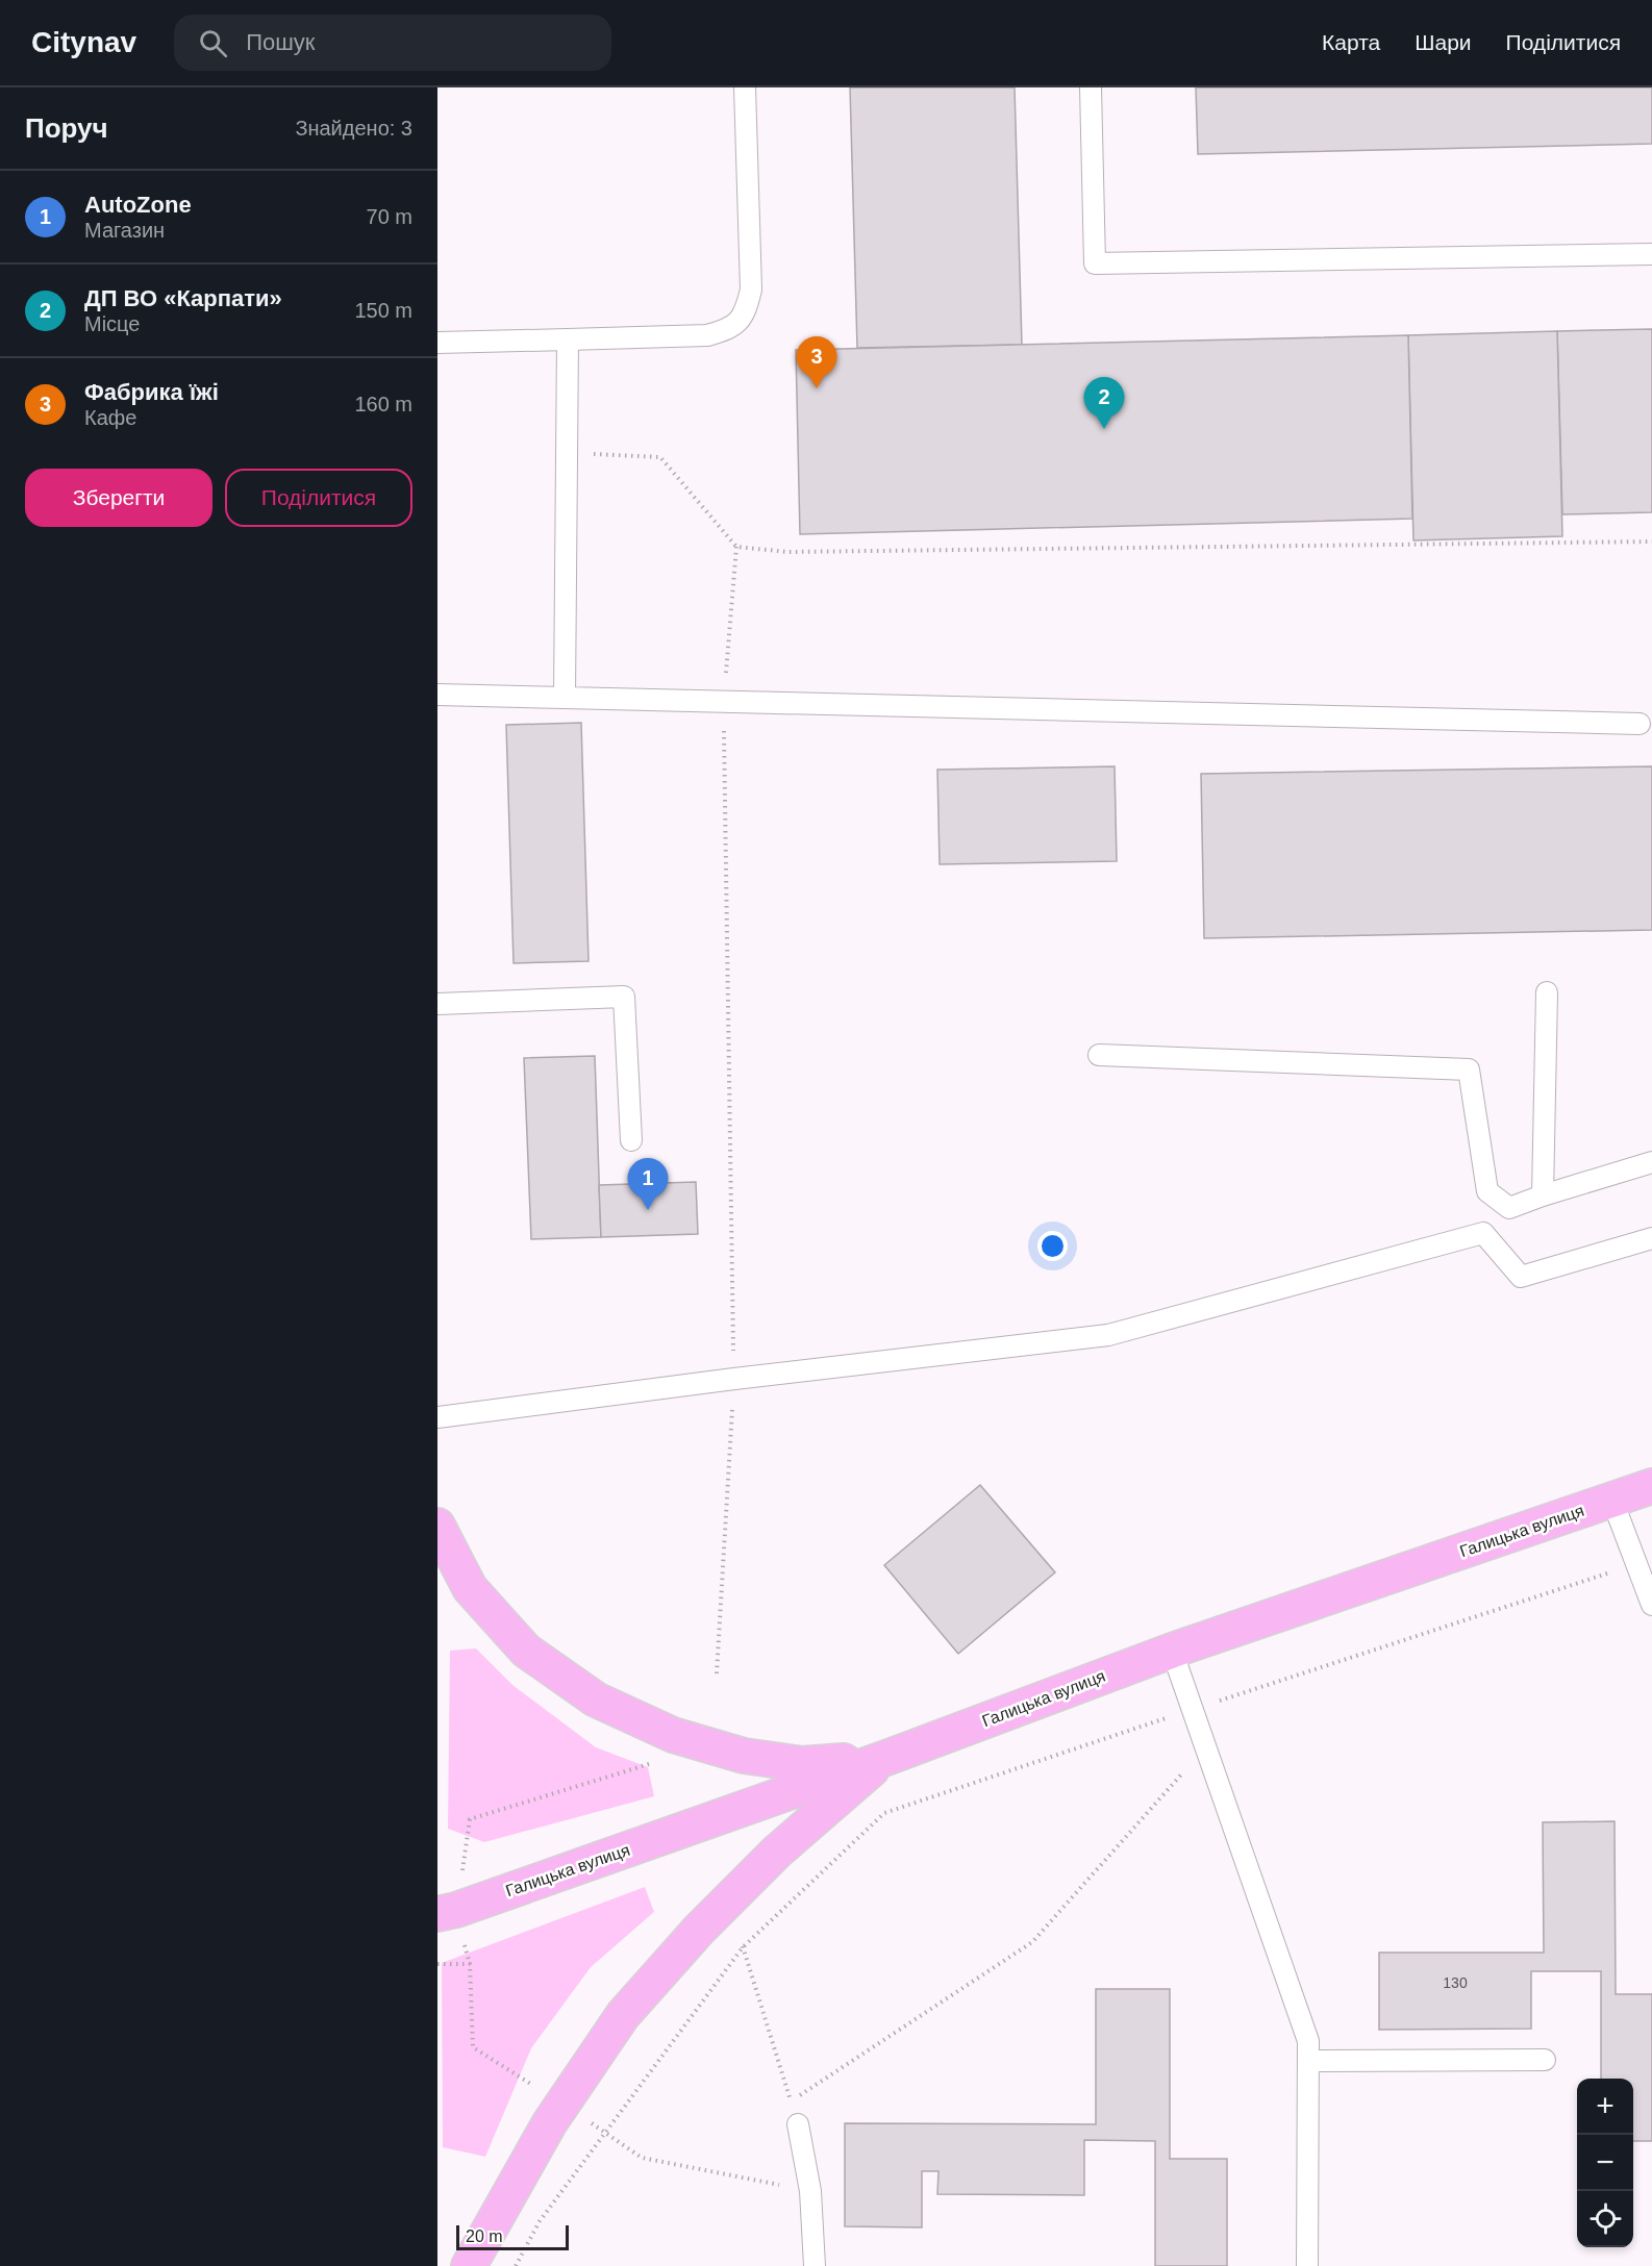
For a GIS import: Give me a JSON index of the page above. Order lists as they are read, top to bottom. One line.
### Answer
{"streets":{"main road":["Галицька вулиця"]},"house_numbers":["130"],"scale_bar":"20 m","page":{"header":"Citynav","search":"Пошук","nav":["Карта","Шари","Поділитися"],"heading":["Поруч","Знайдено: 3"],"list":[{"mark":"1","name":"AutoZone","note":"Магазин","value":"70 m"},{"mark":"2","name":"ДП ВО «Карпати»","note":"Місце","value":"150 m"},{"mark":"3","name":"Фабрика їжі","note":"Кафе","value":"160 m"}],"pins":["3","2","1"],"buttons":["Зберегти","Поділитися"],"map_buttons":["+","−"],"scale":"20 m"}}
